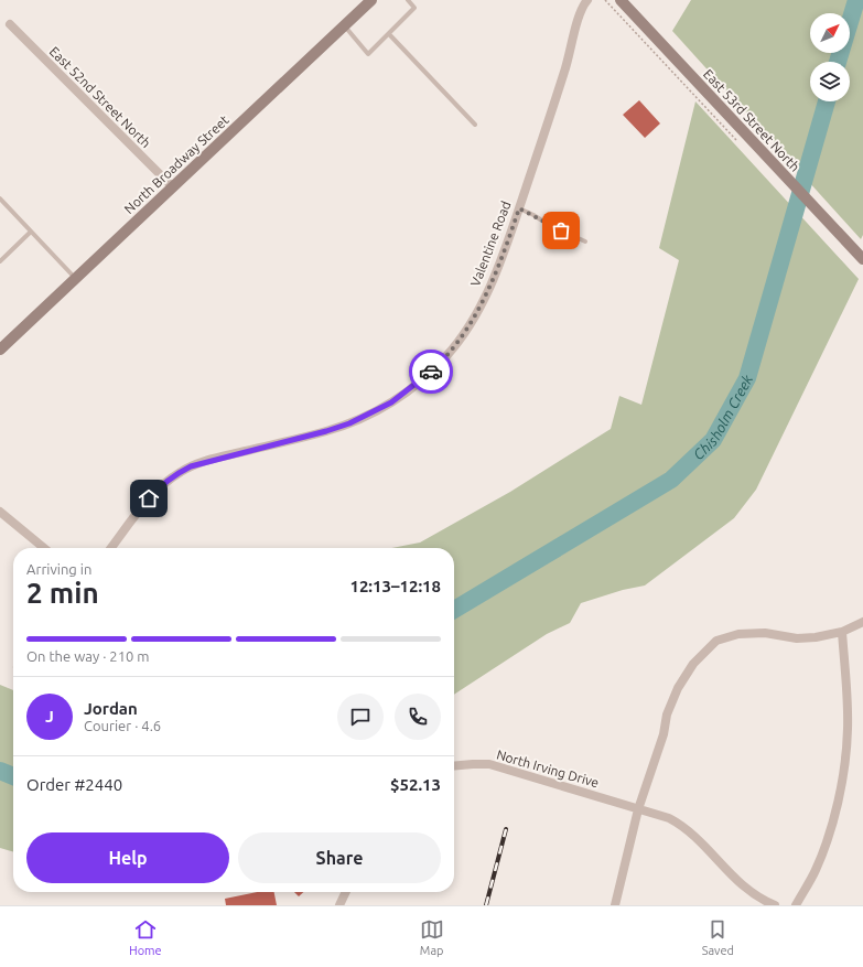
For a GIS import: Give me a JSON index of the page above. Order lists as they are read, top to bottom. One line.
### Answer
{"streets":{"main road":["East 53rd Street North","North Broadway Street"],"street":["East 52nd Street North","Valentine Road","North Irving Drive"]},"crossings":[["East 52nd Street North","North Broadway Street"]],"water":["Chisholm Creek"],"north":"top right","page":{"heading":["2 min","Arriving in","12:13–12:18"],"panel":["Jordan","Courier · 4.6","Order #2440","$52.13"],"bar":"On the way · 210 m","round":"J","buttons":["Help","Share"],"tabs":["Home","Map","Saved"]}}
